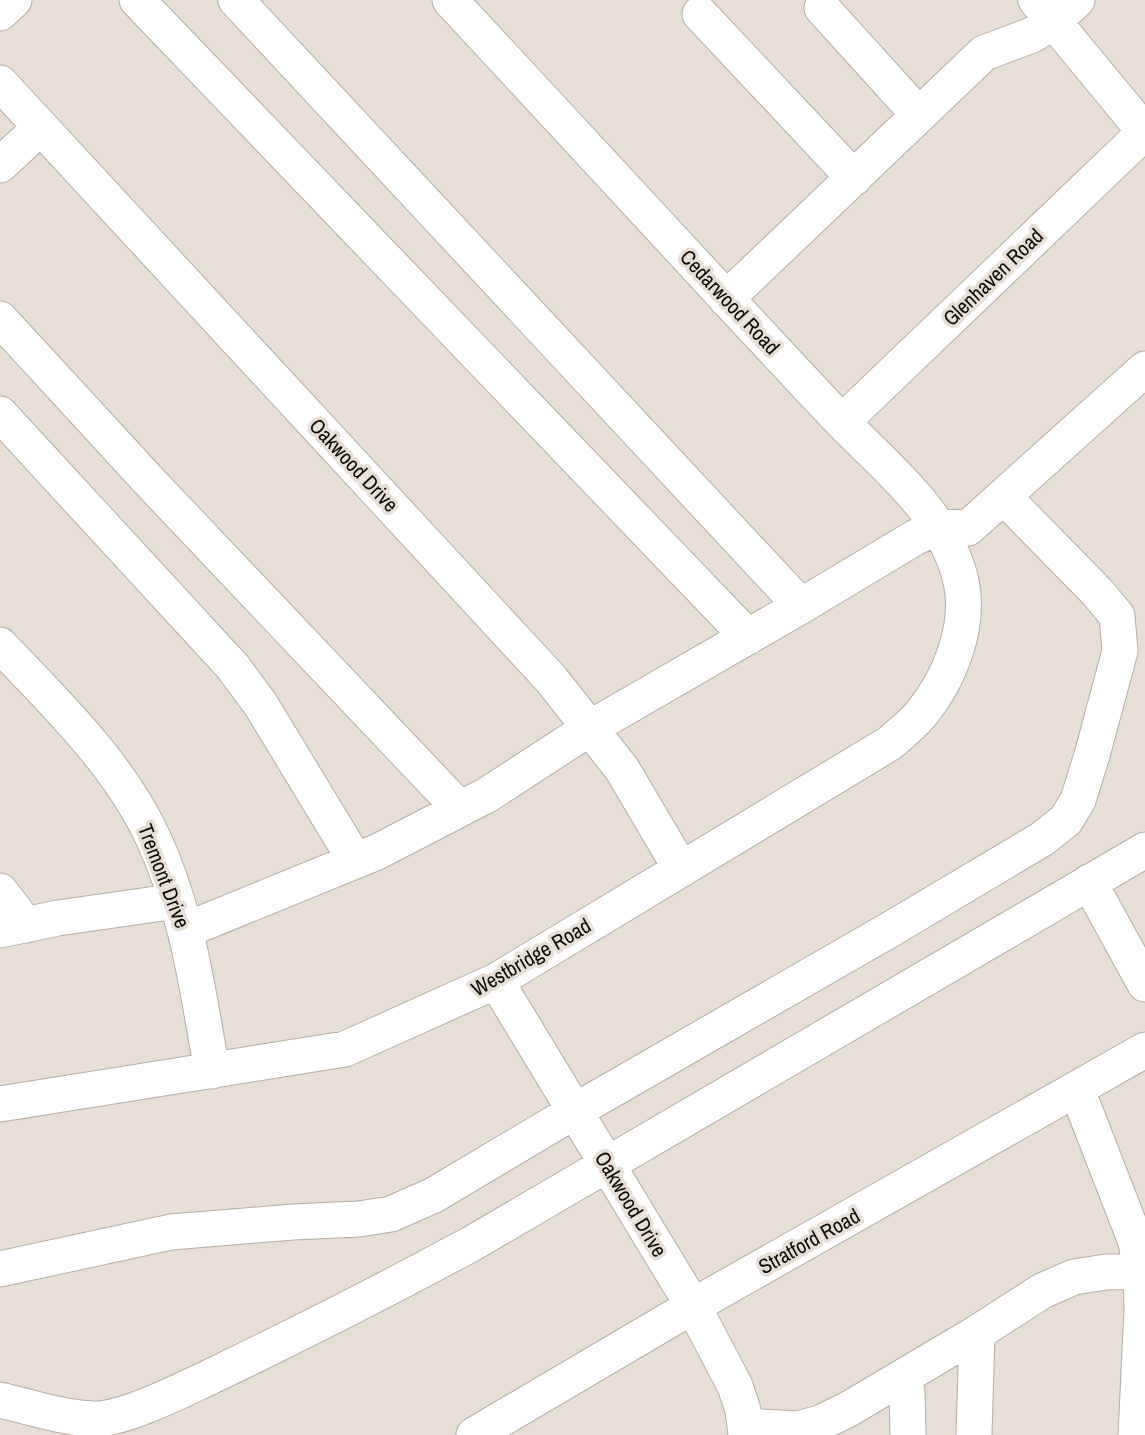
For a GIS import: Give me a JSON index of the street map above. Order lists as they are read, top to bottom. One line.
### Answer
{"streets":{"street":["Glenhaven Road","Cedarwood Road","Oakwood Drive","Tremont Drive","Westbridge Road","Stratford Road"]},"crossings":[["Glenhaven Road","Cedarwood Road"],["Cedarwood Road","Westbridge Road"],["Oakwood Drive","Westbridge Road"],["Oakwood Drive","Stratford Road"],["Tremont Drive","Westbridge Road"]]}
